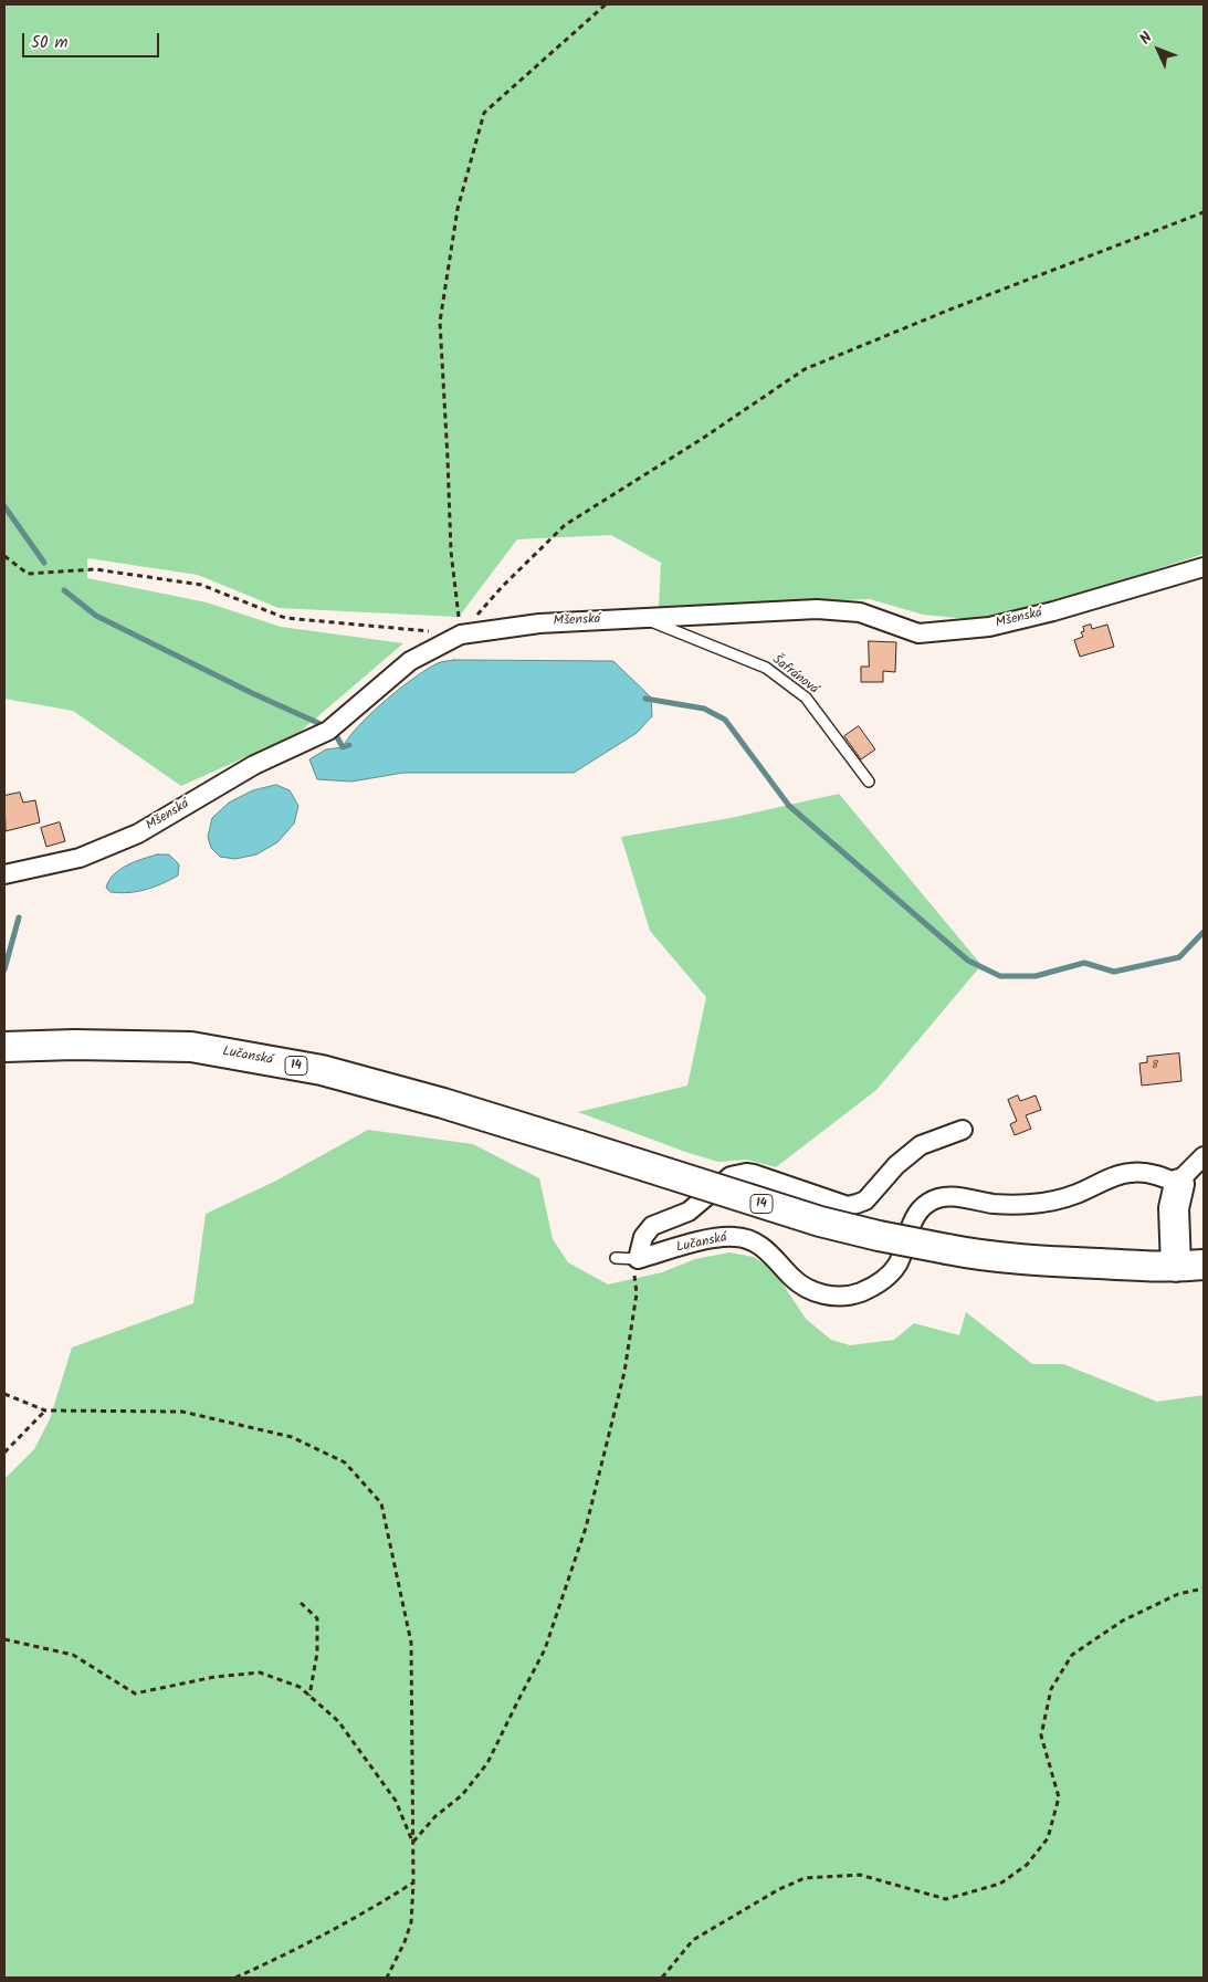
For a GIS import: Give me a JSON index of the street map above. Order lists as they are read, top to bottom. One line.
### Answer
{"streets":{"main road":["Lučanská","14"],"street":["Mšenská"],"lane":["Šafránová"]},"crossings":[["Mšenská","Šafránová"]],"house_numbers":["8"],"scale_bar":"50 m","north":"top left"}
